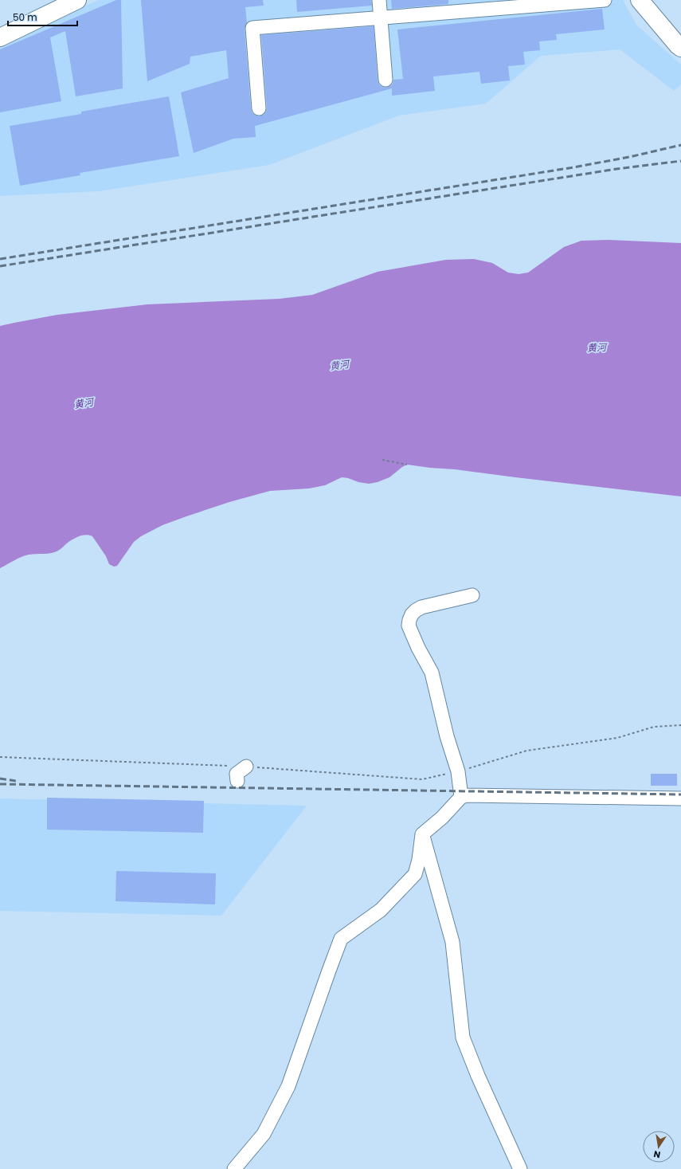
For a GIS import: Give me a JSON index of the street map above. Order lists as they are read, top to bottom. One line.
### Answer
{"water":["黄河"],"scale_bar":"50 m","north":"bottom"}
